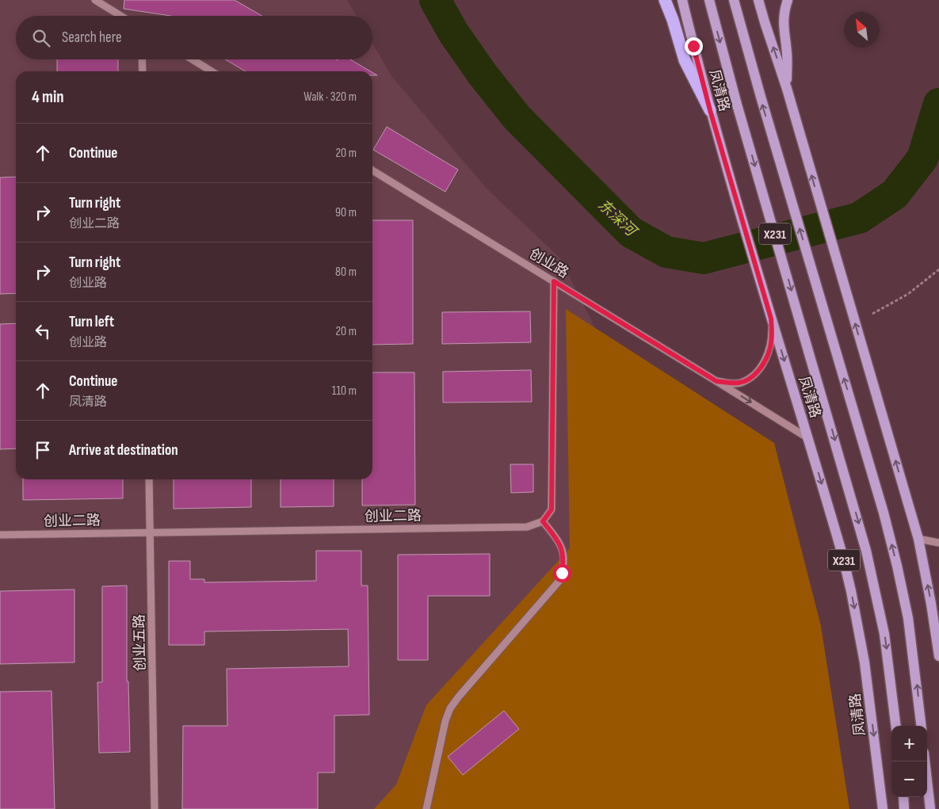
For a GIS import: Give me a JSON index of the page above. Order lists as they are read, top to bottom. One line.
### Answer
{"streets":{"main road":["凤清路","X231"],"street":["创业路","创业二路","创业五路"]},"crossings":[["凤清路","创业路"],["创业二路","创业五路"]],"water":["东深河"],"north":"top left","page":{"search":"Search here","heading":["4 min","Walk · 320 m"],"list":[["Continue","20 m"],["Turn right","创业二路","90 m"],["Turn right","创业路","80 m"],["Turn left","创业路","20 m"],["Continue","凤清路","110 m"],"Arrive at destination"],"map_buttons":["+","−"]}}
